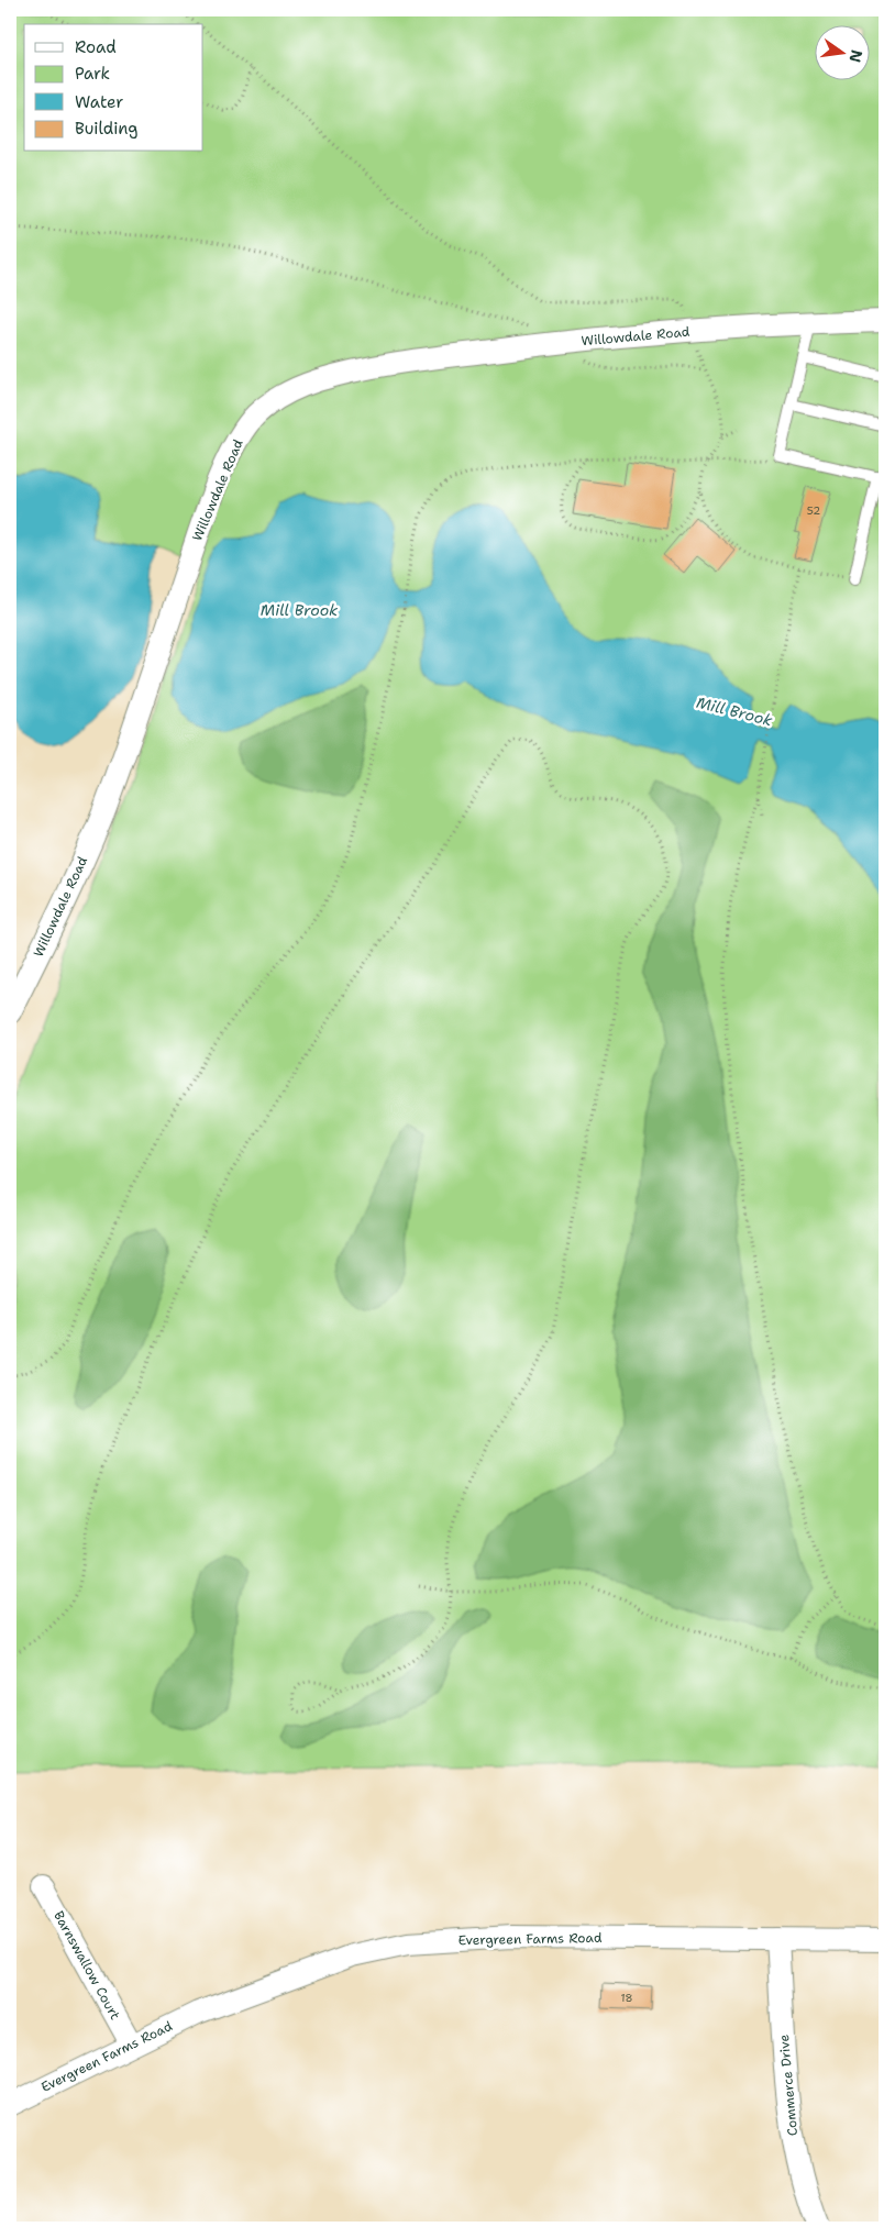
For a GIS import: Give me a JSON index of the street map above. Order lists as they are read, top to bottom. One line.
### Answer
{"streets":{"street":["Willowdale Road","Evergreen Farms Road","Barnswallow Court","Commerce Drive"]},"crossings":[["Evergreen Farms Road","Barnswallow Court"],["Evergreen Farms Road","Commerce Drive"]],"water":["Mill Brook"],"house_numbers":["52","18"],"legend":["Road","Park","Water","Building"],"north":"right"}
